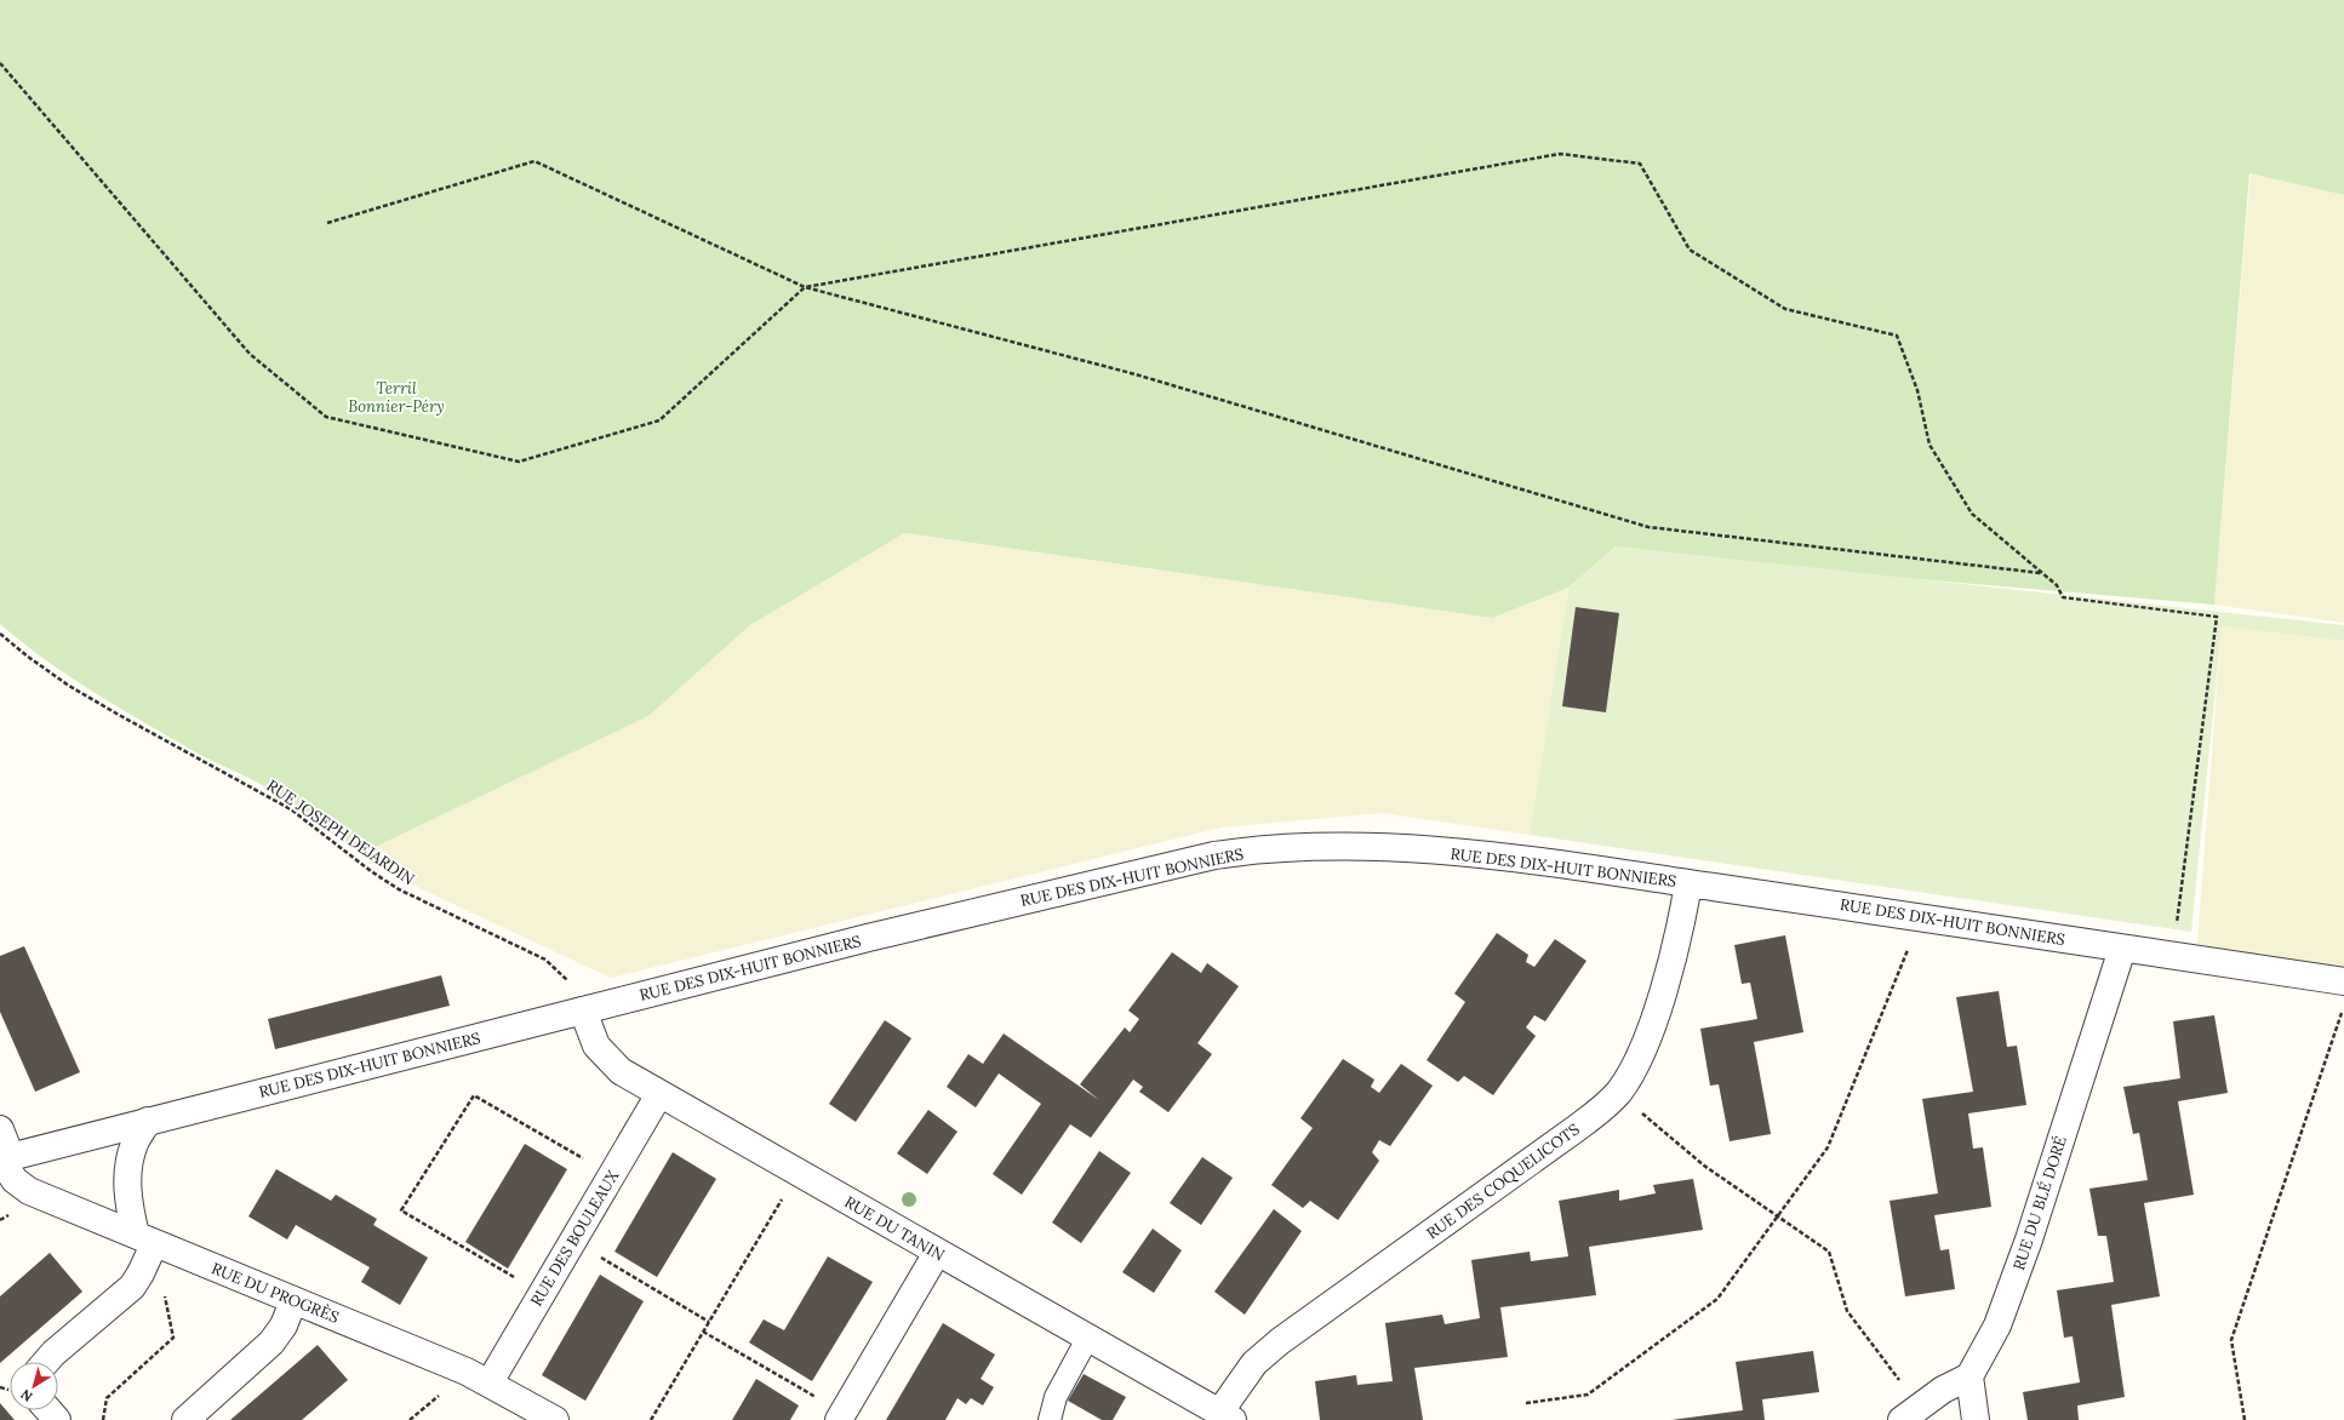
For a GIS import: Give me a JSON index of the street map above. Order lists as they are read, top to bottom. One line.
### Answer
{"streets":{"street":["RUE DES DIX-HUIT BONNIERS","RUE DES COQUELICOTS","RUE DU BLÉ DORÉ","RUE DU TANIN","RUE DES BOULEAUX","RUE DU PROGRÈS"],"path":["RUE JOSEPH DEJARDIN"]},"crossings":[["RUE JOSEPH DEJARDIN","RUE DES DIX-HUIT BONNIERS"],["RUE JOSEPH DEJARDIN","RUE DU TANIN"],["RUE DES DIX-HUIT BONNIERS","RUE DES COQUELICOTS"],["RUE DES DIX-HUIT BONNIERS","RUE DU BLÉ DORÉ"],["RUE DES DIX-HUIT BONNIERS","RUE DU TANIN"],["RUE DES DIX-HUIT BONNIERS","RUE DU PROGRÈS"],["RUE DES COQUELICOTS","RUE DU TANIN"],["RUE DU TANIN","RUE DES BOULEAUX"],["RUE DES BOULEAUX","RUE DU PROGRÈS"]],"parks":["Terril Bonnier-Péry"],"north":"bottom left"}
